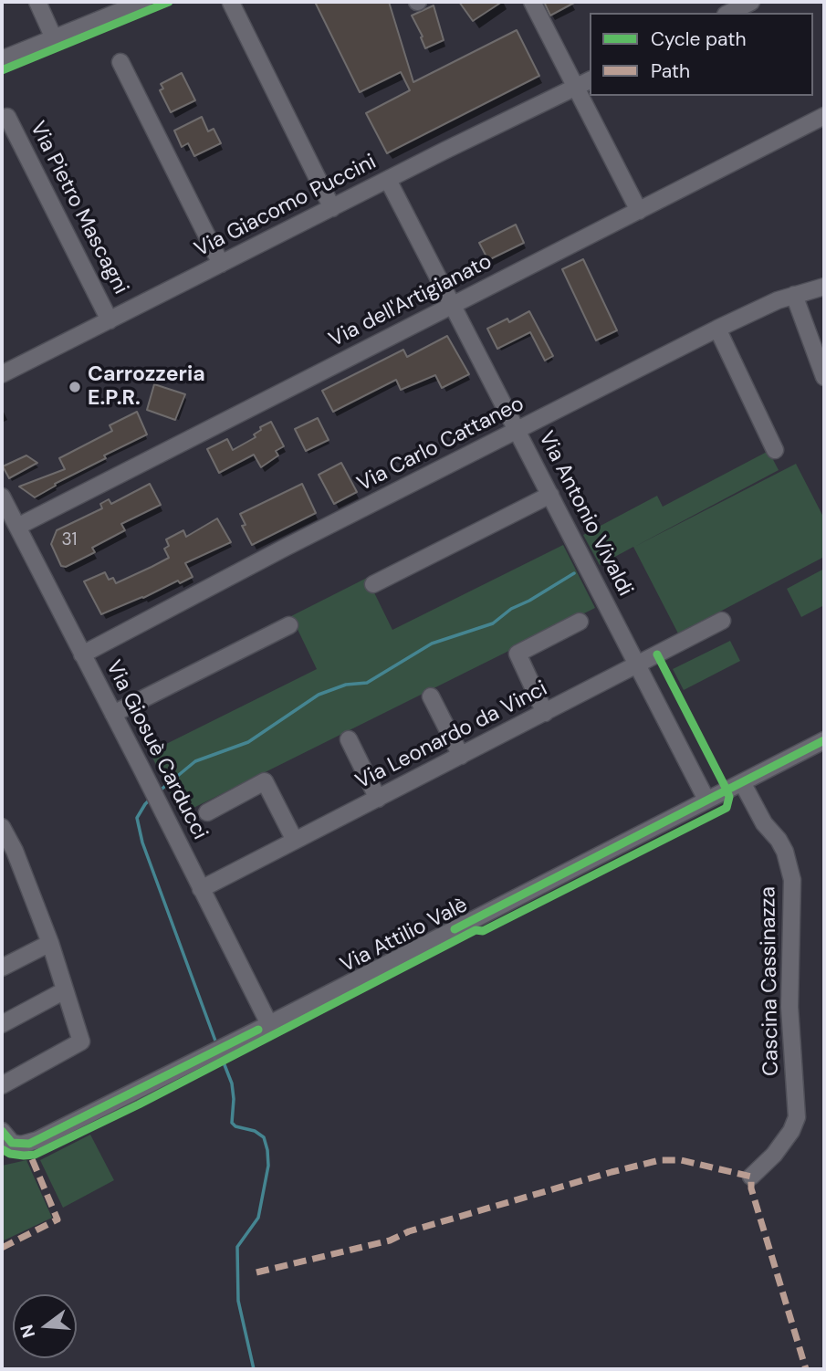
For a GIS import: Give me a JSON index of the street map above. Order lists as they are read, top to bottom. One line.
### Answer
{"streets":{"street":["Via Giacomo Puccini","Via Pietro Mascagni","Via dell'Artigianato","Via Carlo Cattaneo","Via Antonio Vivaldi","Via Leonardo da Vinci","Via Giosuè Carducci","Via Attilio Valè","Cascina Cassinazza"]},"crossings":[["Via Giacomo Puccini","Via Pietro Mascagni"],["Via Giacomo Puccini","Via Antonio Vivaldi"],["Via dell'Artigianato","Via Antonio Vivaldi"],["Via dell'Artigianato","Via Giosuè Carducci"],["Via Carlo Cattaneo","Via Antonio Vivaldi"],["Via Carlo Cattaneo","Via Giosuè Carducci"],["Via Antonio Vivaldi","Via Leonardo da Vinci"],["Via Antonio Vivaldi","Via Attilio Valè"],["Via Leonardo da Vinci","Via Giosuè Carducci"],["Via Giosuè Carducci","Via Attilio Valè"],["Via Attilio Valè","Cascina Cassinazza"]],"places":["Carrozzeria E.P.R."],"house_numbers":["31"],"legend":["Cycle path","Path"],"north":"left"}
